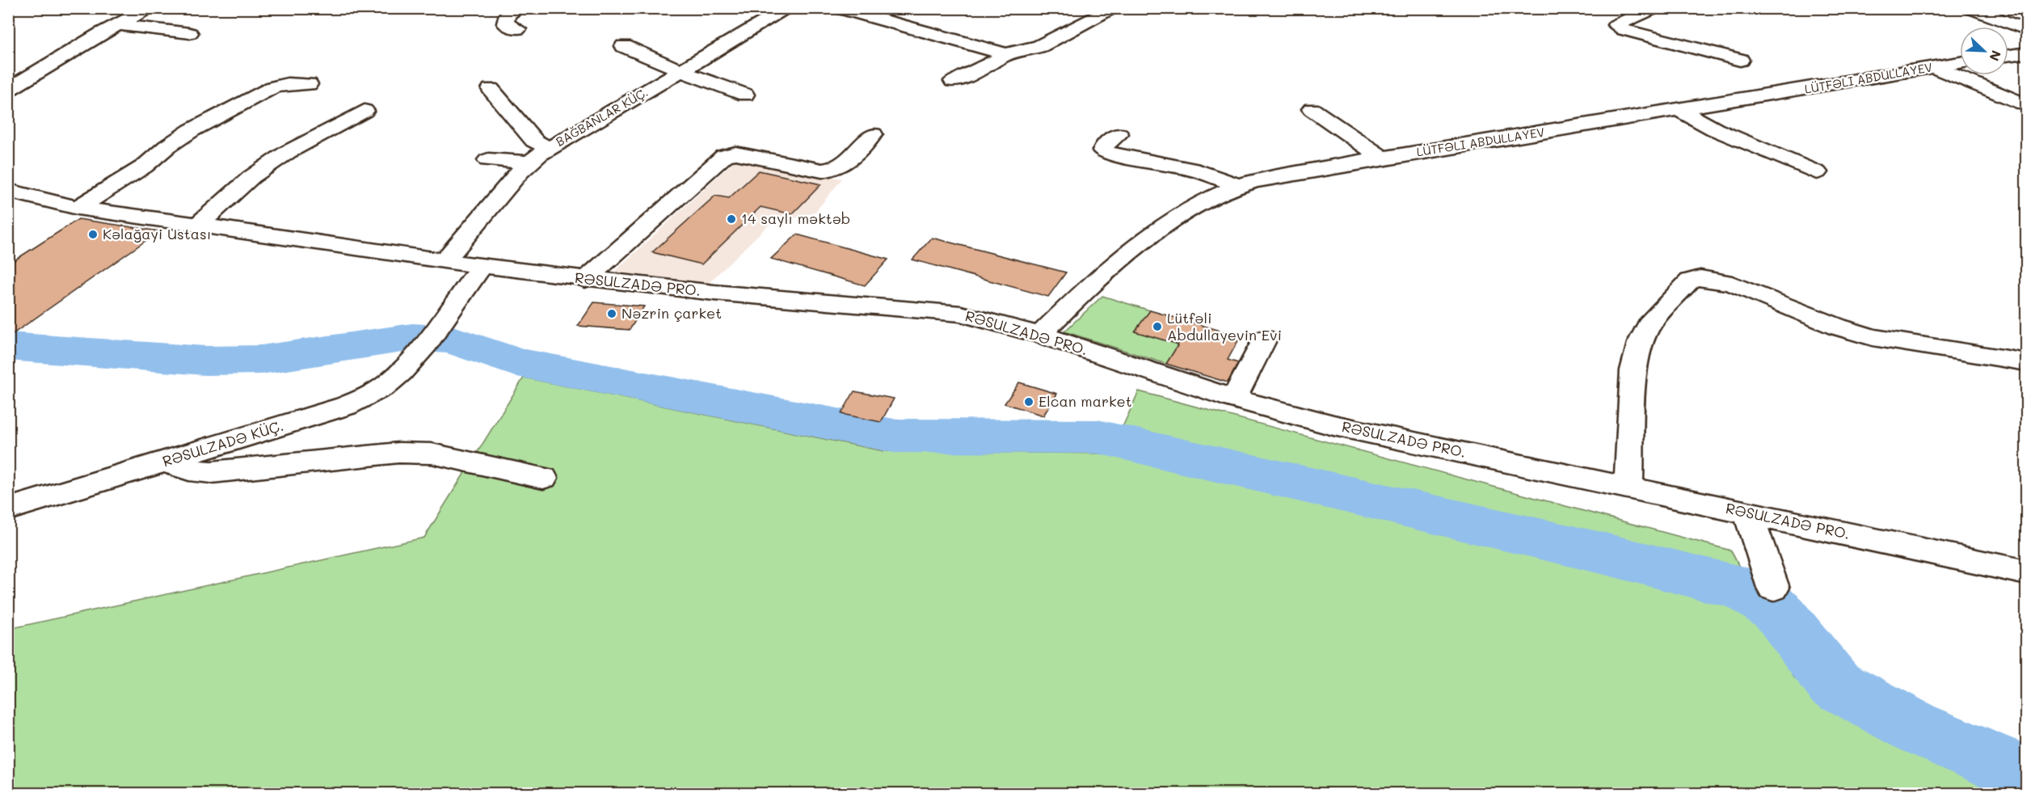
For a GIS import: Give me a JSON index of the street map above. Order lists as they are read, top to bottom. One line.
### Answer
{"streets":{"street":["LÜTFƏLI ABDULLAYEV","BAĞBANLAR KÜÇ.","RƏSULZADƏ PRO.","RƏSULZADƏ KÜÇ."]},"crossings":[["LÜTFƏLI ABDULLAYEV","RƏSULZADƏ PRO."],["BAĞBANLAR KÜÇ.","RƏSULZADƏ PRO."],["RƏSULZADƏ PRO.","RƏSULZADƏ KÜÇ."]],"places":["14 saylı məktəb","Kəlağayi Ustası","Nəzrin çarket","Lütfəli Abdullayevin Evi","Elcan market"],"north":"bottom right"}
